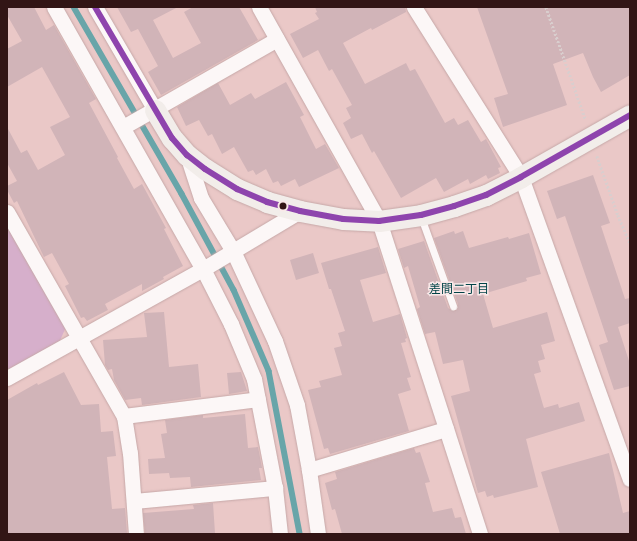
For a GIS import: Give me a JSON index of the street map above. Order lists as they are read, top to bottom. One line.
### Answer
{"districts":["差間二丁目"]}
